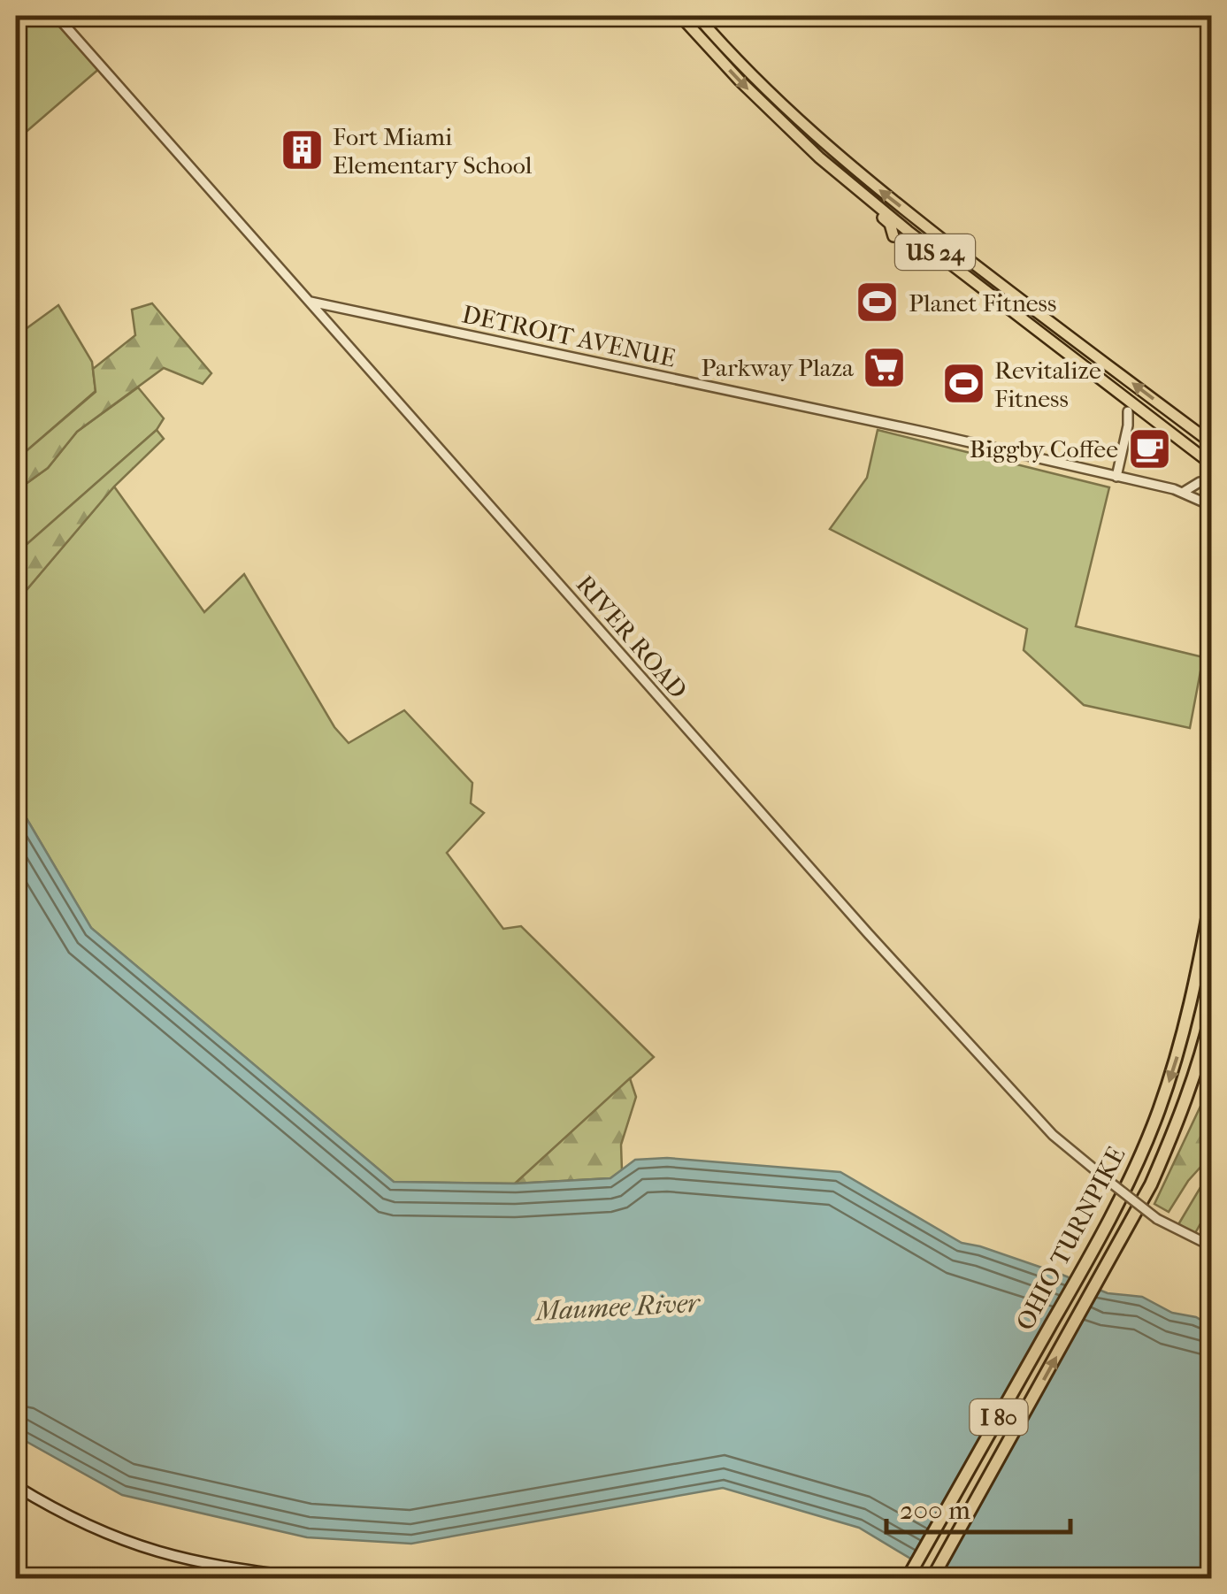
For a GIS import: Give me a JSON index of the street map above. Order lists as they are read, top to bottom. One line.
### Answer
{"streets":{"highway":["US 24","OHIO TURNPIKE","I 80"],"street":["DETROIT AVENUE","RIVER ROAD"]},"crossings":[["DETROIT AVENUE","RIVER ROAD"]],"water":["Maumee River"],"places":{"building":["Fort Miami Elementary School"],"sports":["Planet Fitness","Revitalize Fitness"],"supermarket":["Parkway Plaza"],"cafe":["Biggby Coffee"]},"scale_bar":"200 m"}
